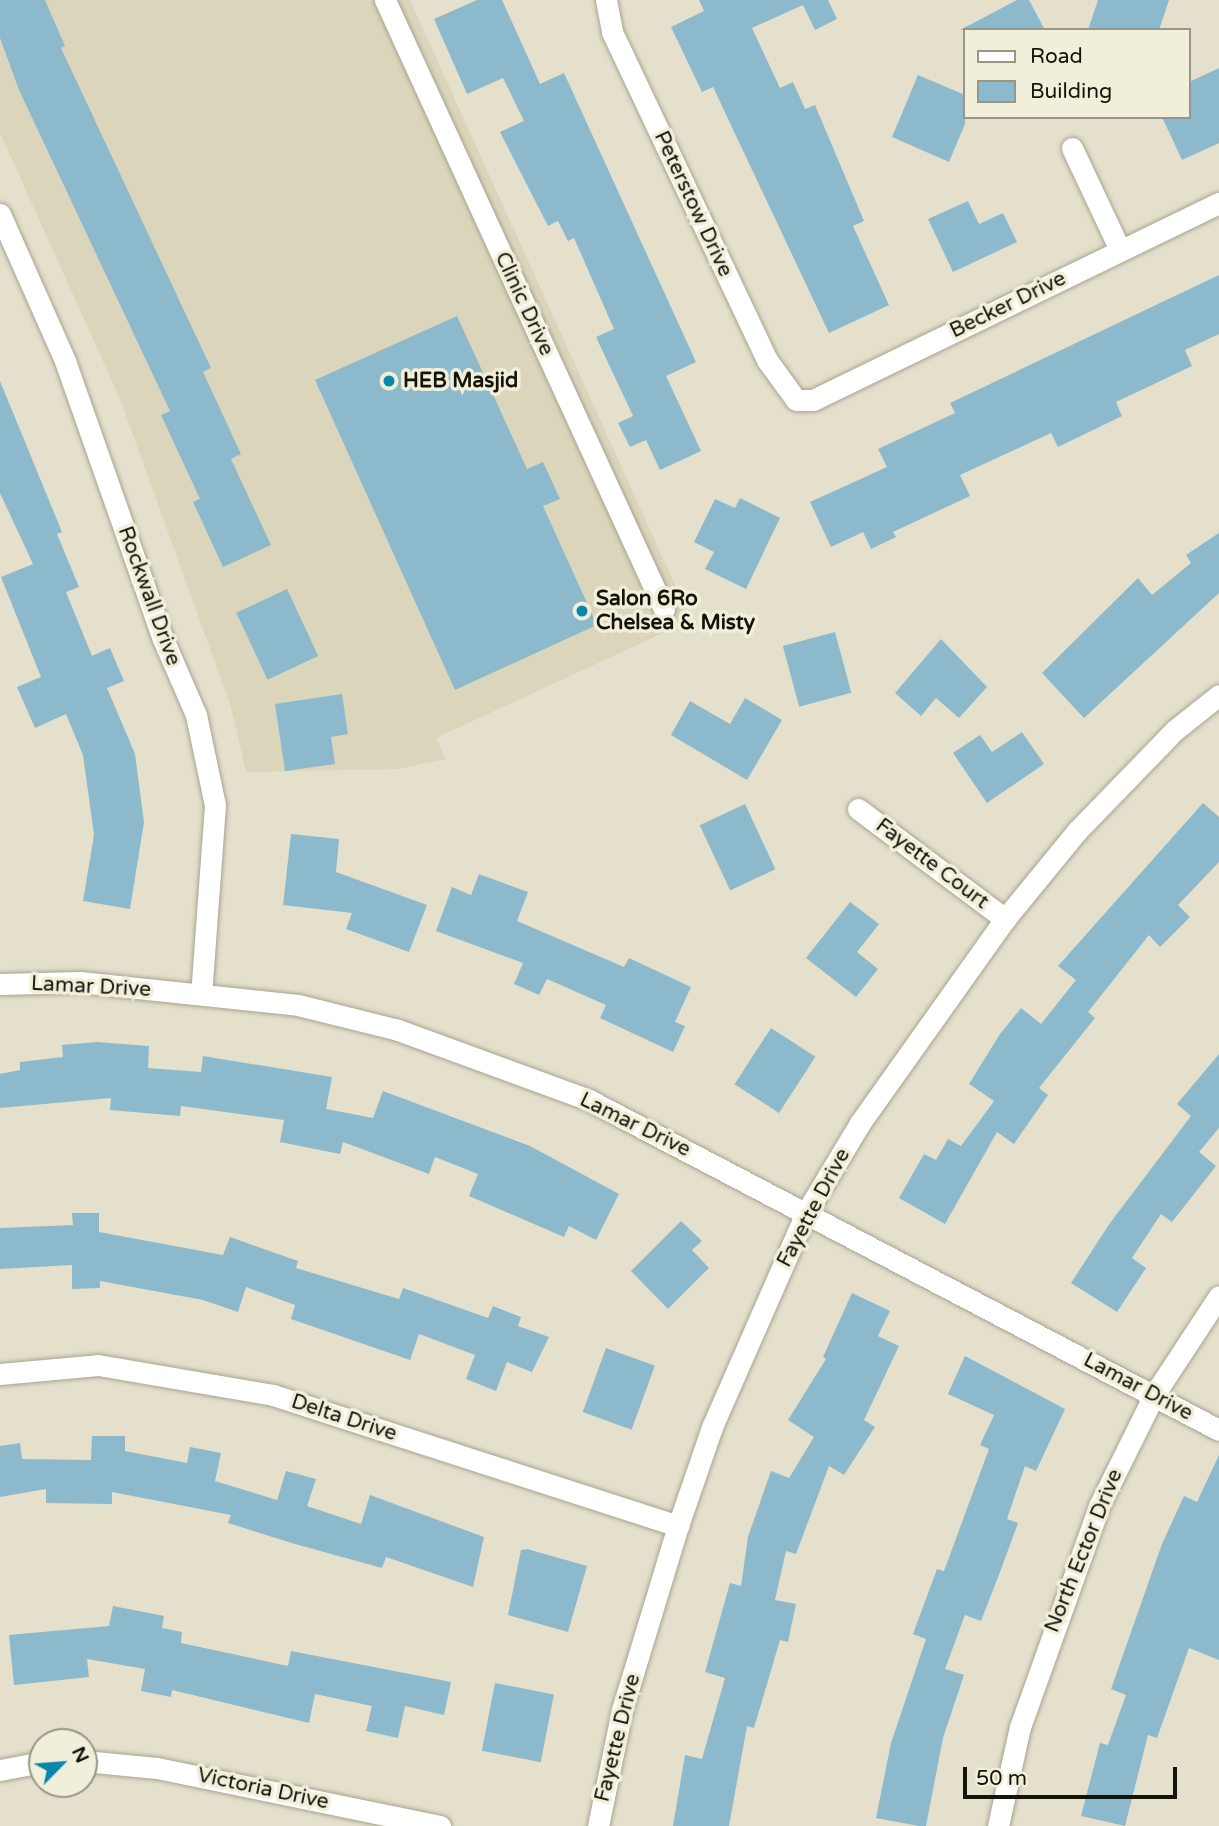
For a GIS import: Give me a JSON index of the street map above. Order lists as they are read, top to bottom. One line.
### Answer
{"streets":{"street":["Peterstow Drive","Clinic Drive","Becker Drive","Rockwall Drive","Fayette Court","Lamar Drive","Fayette Drive","Delta Drive","North Ector Drive","Victoria Drive"]},"crossings":[["Peterstow Drive","Becker Drive"],["Rockwall Drive","Lamar Drive"],["Fayette Court","Fayette Drive"],["Lamar Drive","Fayette Drive"],["Lamar Drive","North Ector Drive"],["Fayette Drive","Delta Drive"]],"places":["HEB Masjid","Salon 6Ro Chelsea & Misty"],"legend":["Road","Building"],"scale_bar":"50 m","north":"top right"}
